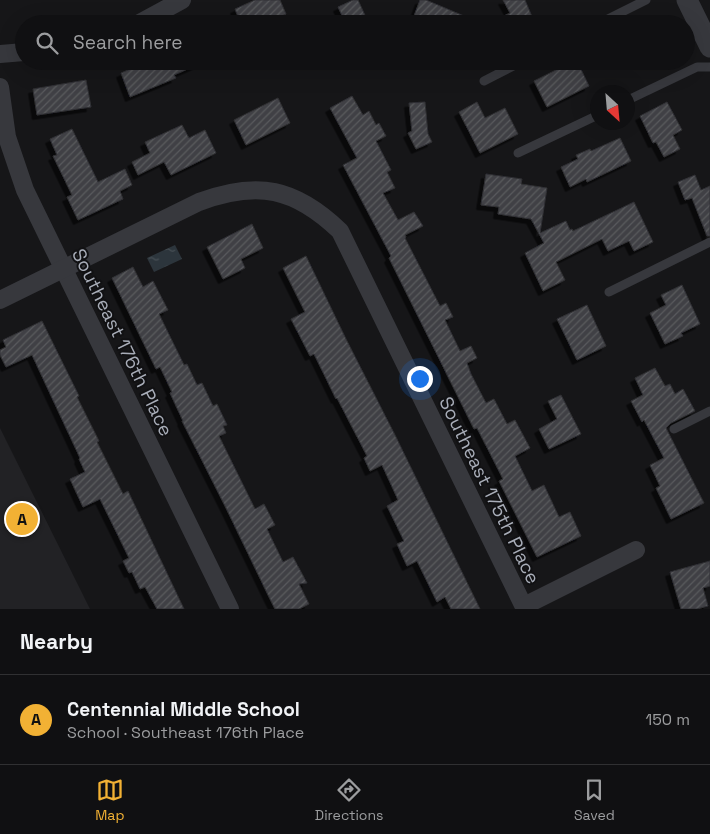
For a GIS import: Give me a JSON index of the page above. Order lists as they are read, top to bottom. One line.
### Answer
{"streets":{"street":["Southeast 176th Place","Southeast 175th Place"]},"crossings":[["Southeast 176th Place","Southeast 175th Place"]],"north":"bottom right","page":{"search":"Search here","pins":"A","heading":"Nearby","list":[{"mark":"A","name":"Centennial Middle School","note":"School · Southeast 176th Place","value":"150 m"}],"nav":["Map","Directions","Saved"]}}
